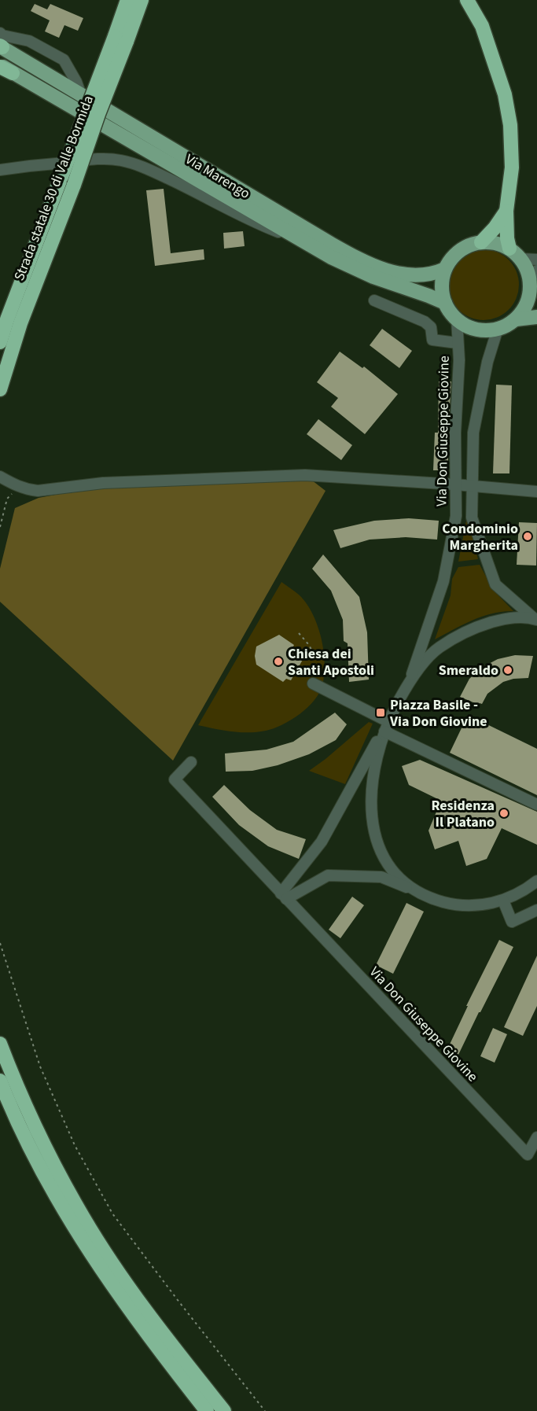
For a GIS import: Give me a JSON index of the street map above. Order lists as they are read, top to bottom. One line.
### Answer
{"streets":{"highway":["Strada statale 30 di Valle Bormida"],"main road":["Via Marengo"],"street":["Via Don Giuseppe Giovine"]},"crossings":[["Via Marengo","Via Don Giuseppe Giovine"]],"places":{"other":["Condominio Margherita","Chiesa dei Santi Apostoli","Smeraldo","Residenza Il Platano"],"transit":["Piazza Basile - Via Don Giovine"]}}
